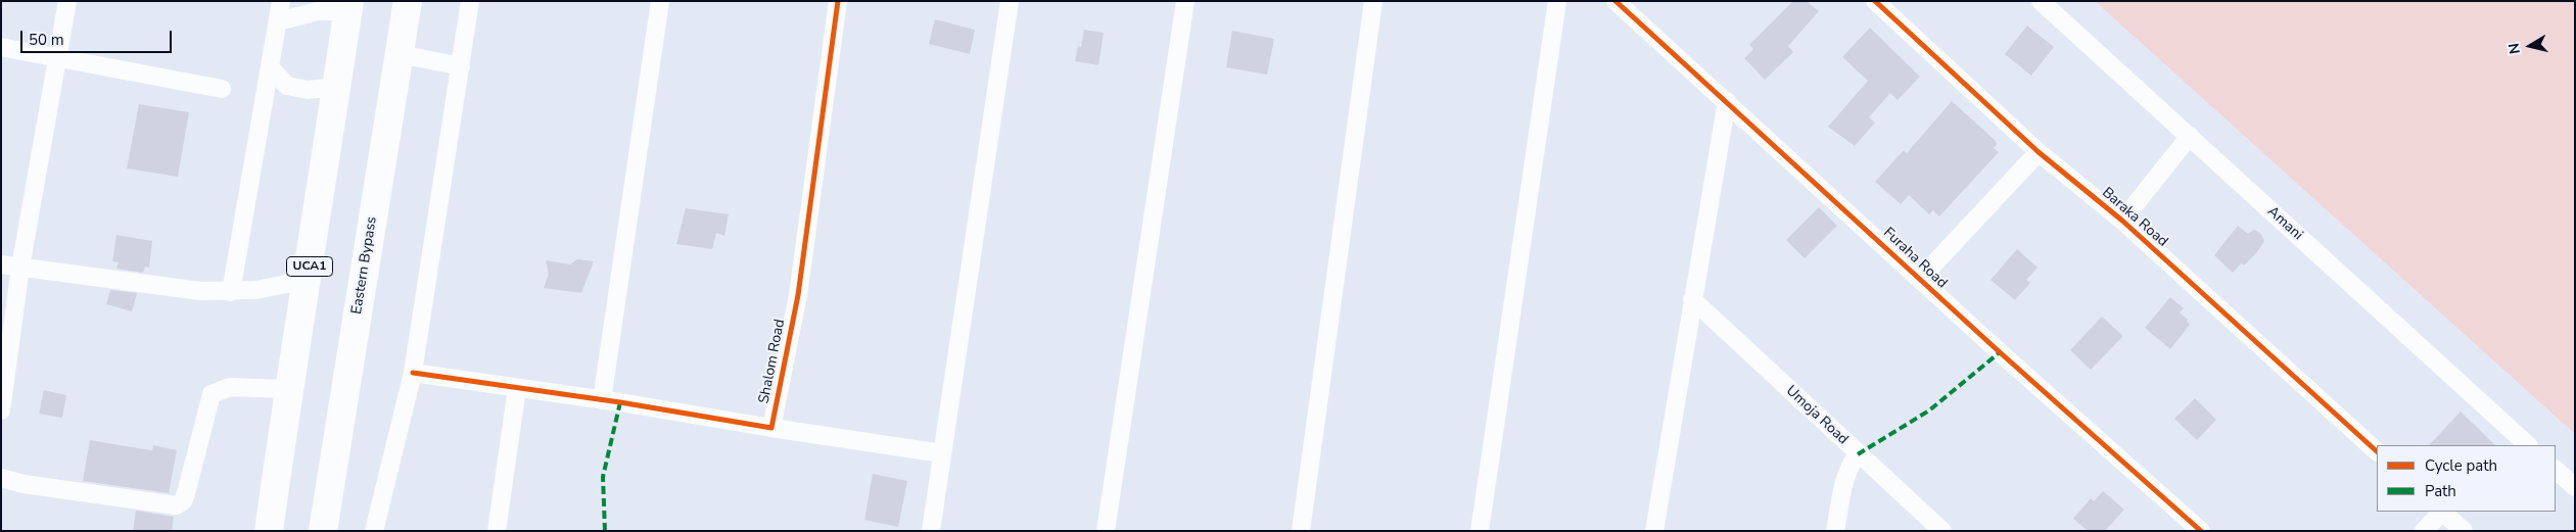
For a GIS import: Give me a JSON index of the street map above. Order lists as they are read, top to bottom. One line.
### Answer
{"streets":{"main road":["Eastern Bypass","UCA1"],"street":["Baraka Road","Amani","Furaha Road","Shalom Road","Umoja Road"]},"legend":["Cycle path","Path"],"scale_bar":"50 m","north":"left"}
